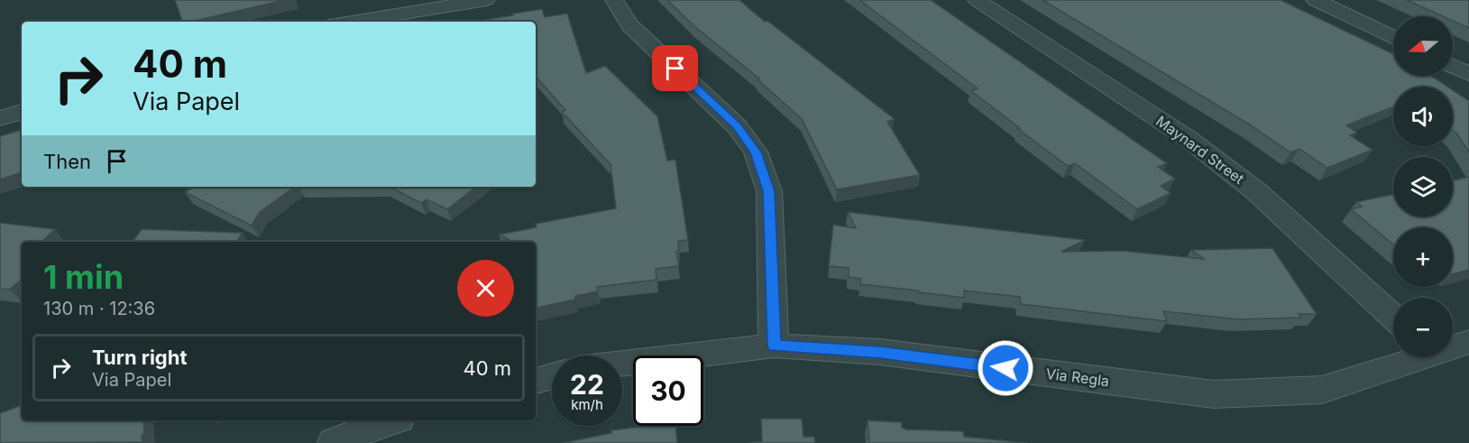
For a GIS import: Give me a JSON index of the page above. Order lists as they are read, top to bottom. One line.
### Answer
{"streets":{"street":["Maynard Street","Via Regla"]},"north":"left","page":{"map_buttons":["+","−"],"turn":["40 m","Via Papel"],"then":"Then","heading":["1 min","130 m · 12:36"],"list":[{"name":"Turn right","note":"Via Papel","value":"40 m"}],"speed":"22 km/h","limit":"30"}}
